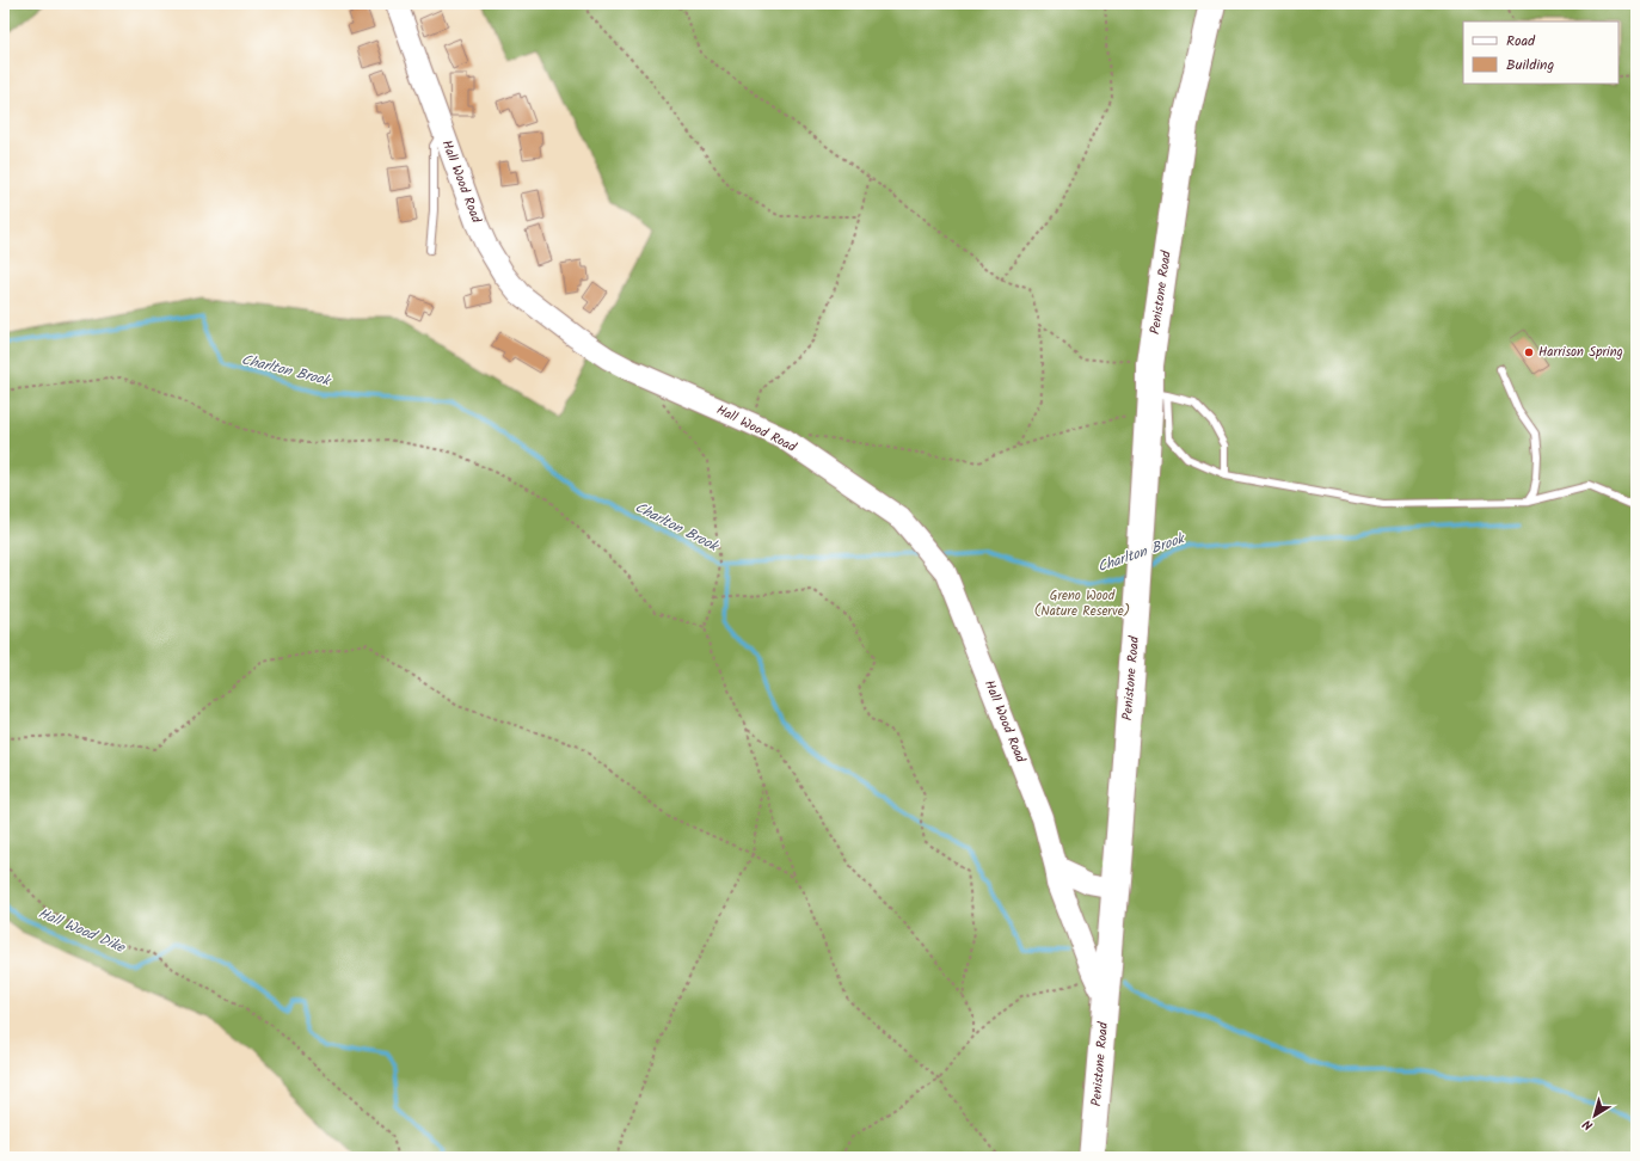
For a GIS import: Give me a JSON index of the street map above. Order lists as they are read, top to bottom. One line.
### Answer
{"streets":{"highway":["Penistone Road"],"main road":["Hall Wood Road"]},"crossings":[["Hall Wood Road","Penistone Road"]],"water":["Charlton Brook","Hall Wood Dike"],"parks":["Greno Wood (Nature Reserve)"],"places":["Harrison Spring"],"legend":["Road","Building"],"north":"bottom left"}
